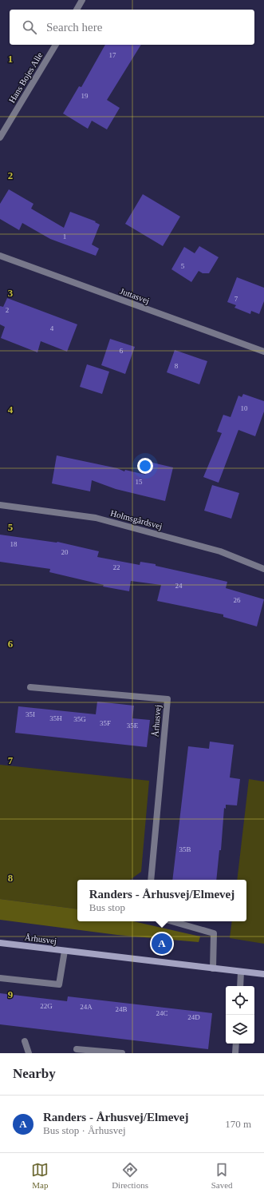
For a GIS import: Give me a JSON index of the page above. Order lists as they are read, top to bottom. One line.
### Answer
{"streets":{"main road":["Århusvej"],"street":["Hans Bojes Alle","Juttasvej","Holmsgårdsvej"]},"house_numbers":["17","19","1","5","7","2","4","6","8","10","15","18","20","22","24","26","35I","35H","35G","35F","35E","35B","22G","24A","24B","24C","24D"],"page":{"search":"Search here","popup":["Randers - Århusvej/Elmevej","Bus stop"],"pins":"A","heading":"Nearby","list":[{"mark":"A","name":"Randers - Århusvej/Elmevej","note":"Bus stop · Århusvej","value":"170 m"}],"nav":["Map","Directions","Saved"]},"grid":{"rows":["1","2","3","4","5","6","7","8","9"]}}
